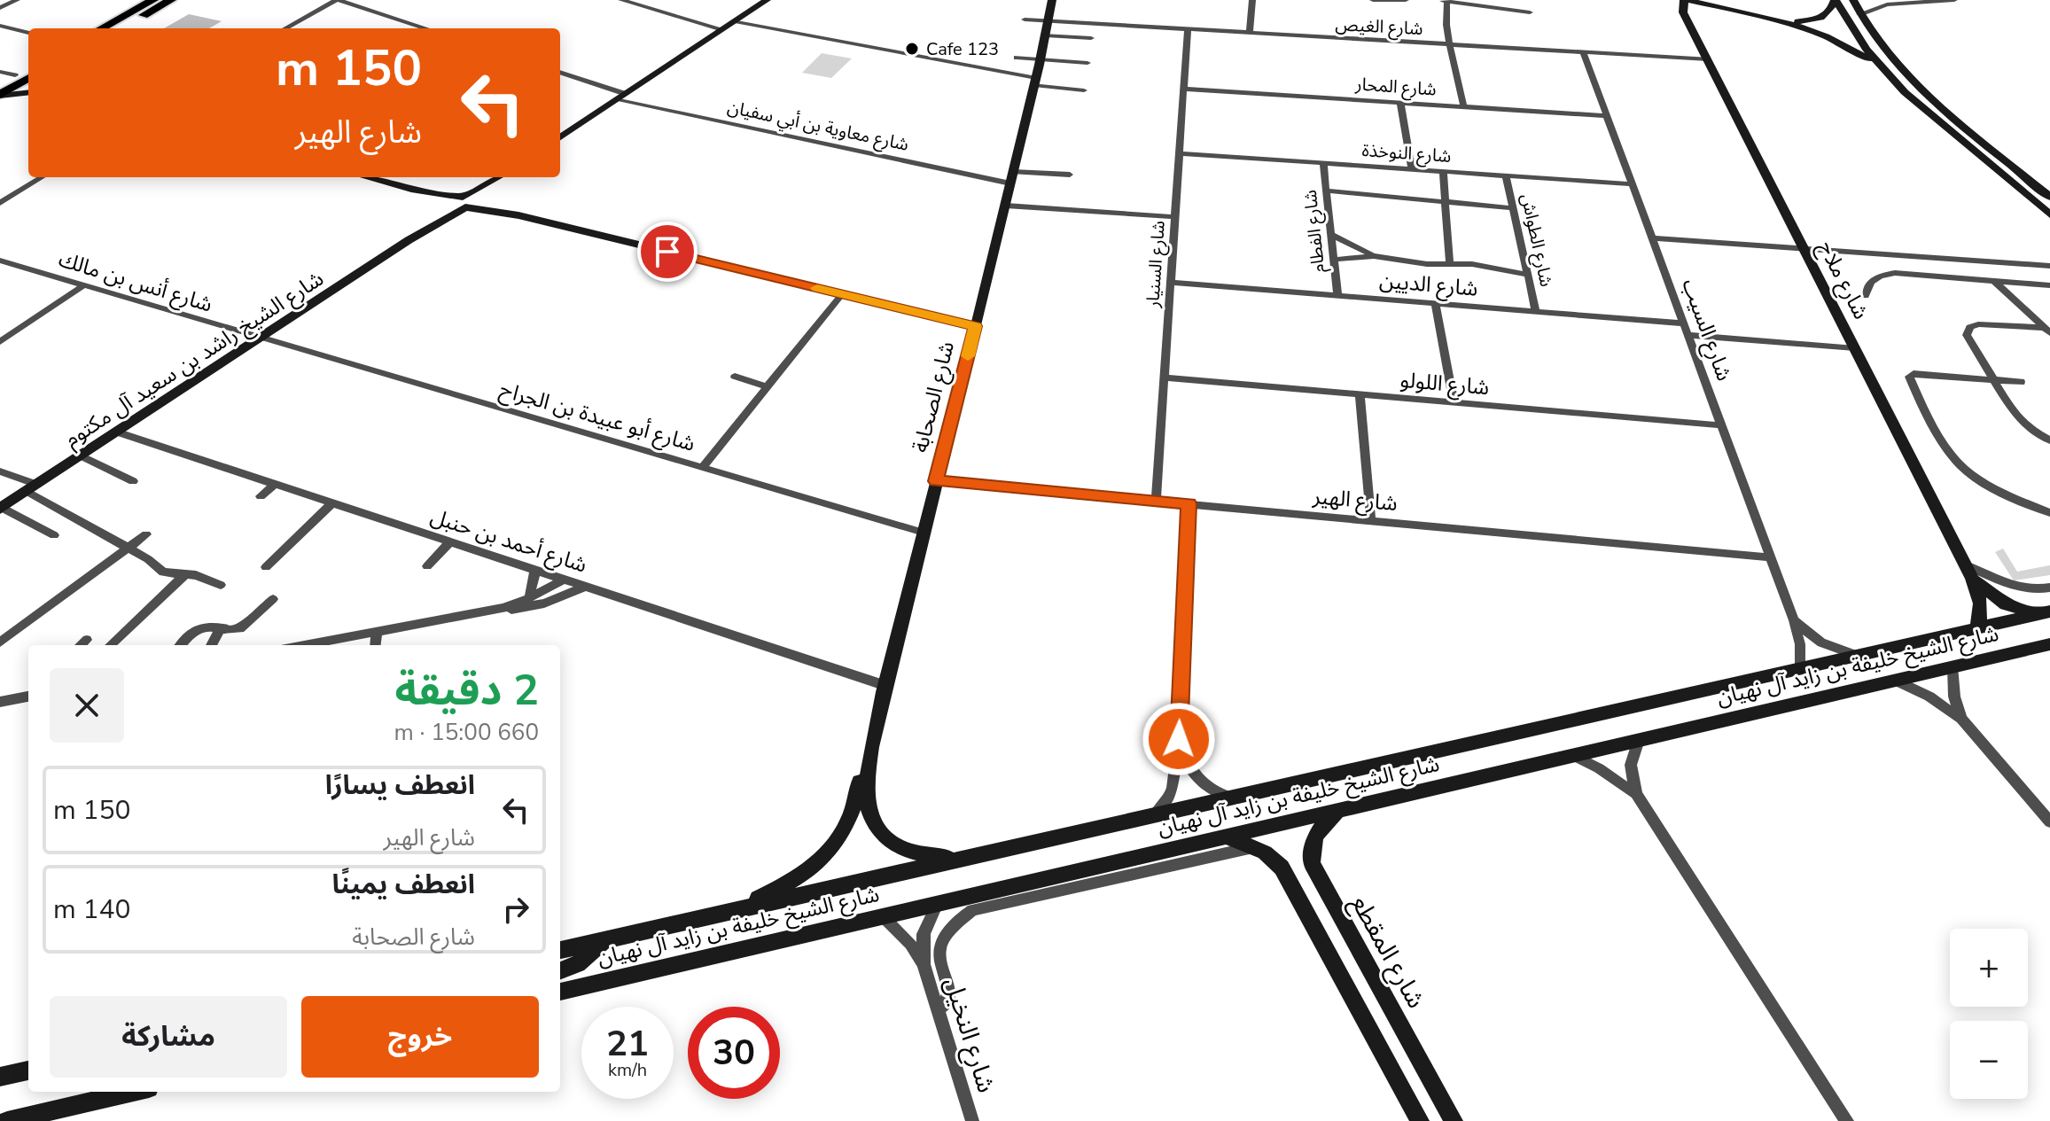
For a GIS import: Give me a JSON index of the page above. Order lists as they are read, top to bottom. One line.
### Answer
{"streets":{"street":["شارع الغيص","شارع المحار","شارع معاوية بن أبي سفيان","شارع النوخذة","شارع الفطام","شارع الطواش","شارع السنيار","شارع ملاح","شارع أنس بن مالك","شارع الديين","شارع السيب","شارع الشيخ راشد بن سعيد آل مكتوم","شارع اللولو","شارع الصحابة","شارع أبو عبيدة بن الجراح","شارع الهير","شارع أحمد بن حنبل","شارع الشيخ خليفة بن زايد آل نهيان","شارع المقطع","شارع النخيل"]},"crossings":[["شارع الغيص","شارع السنيار"],["شارع الغيص","شارع ملاح"],["شارع الغيص","شارع السيب"],["شارع الغيص","شارع الصحابة"],["شارع المحار","شارع السنيار"],["شارع المحار","شارع السيب"],["شارع معاوية بن أبي سفيان","شارع الصحابة"],["شارع النوخذة","شارع الفطام"],["شارع النوخذة","شارع الطواش"],["شارع النوخذة","شارع السنيار"],["شارع النوخذة","شارع السيب"],["شارع الفطام","شارع الديين"],["شارع الطواش","شارع الديين"],["شارع السنيار","شارع الديين"],["شارع السنيار","شارع اللولو"],["شارع السنيار","شارع الهير"],["شارع ملاح","شارع الشيخ خليفة بن زايد آل نهيان"],["شارع أنس بن مالك","شارع الشيخ راشد بن سعيد آل مكتوم"],["شارع أنس بن مالك","شارع أبو عبيدة بن الجراح"],["شارع الديين","شارع السيب"],["شارع السيب","شارع اللولو"],["شارع السيب","شارع الهير"],["شارع السيب","شارع الشيخ خليفة بن زايد آل نهيان"],["شارع الشيخ راشد بن سعيد آل مكتوم","شارع أبو عبيدة بن الجراح"],["شارع الشيخ راشد بن سعيد آل مكتوم","شارع أحمد بن حنبل"],["شارع الصحابة","شارع أبو عبيدة بن الجراح"],["شارع الصحابة","شارع الهير"],["شارع الصحابة","شارع أحمد بن حنبل"],["شارع الصحابة","شارع الشيخ خليفة بن زايد آل نهيان"],["شارع الشيخ خليفة بن زايد آل نهيان","شارع المقطع"],["شارع الشيخ خليفة بن زايد آل نهيان","شارع النخيل"]],"places":["Cafe 123"],"page":{"turn":["150 m","شارع الهير"],"heading":["2 دقيقة","660 m · 15:00"],"list":[{"name":"انعطف يسارًا","note":"شارع الهير","value":"150 m"},{"name":"انعطف يمينًا","note":"شارع الصحابة","value":"140 m"}],"map_buttons":["+","−"],"buttons":["خروج","مشاركة"],"speed":"21 km/h","limit":"30"}}
